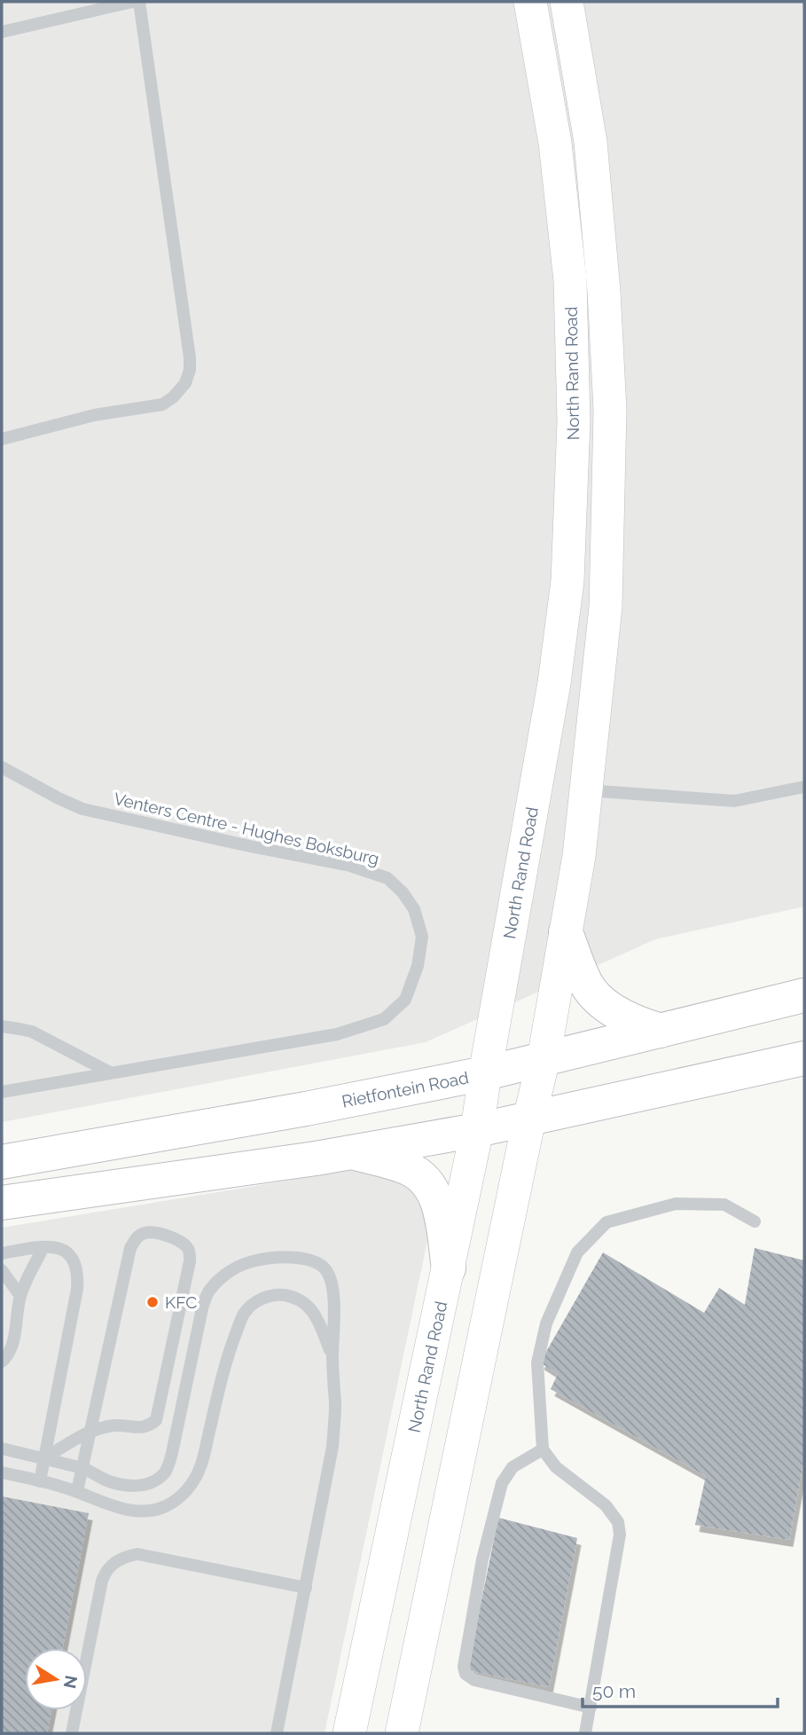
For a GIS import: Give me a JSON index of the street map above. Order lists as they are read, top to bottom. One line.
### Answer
{"streets":{"main road":["North Rand Road","Rietfontein Road"],"lane":["Venters Centre - Hughes Boksburg"]},"crossings":[["North Rand Road","Rietfontein Road"]],"places":["KFC"],"scale_bar":"50 m","north":"right"}
